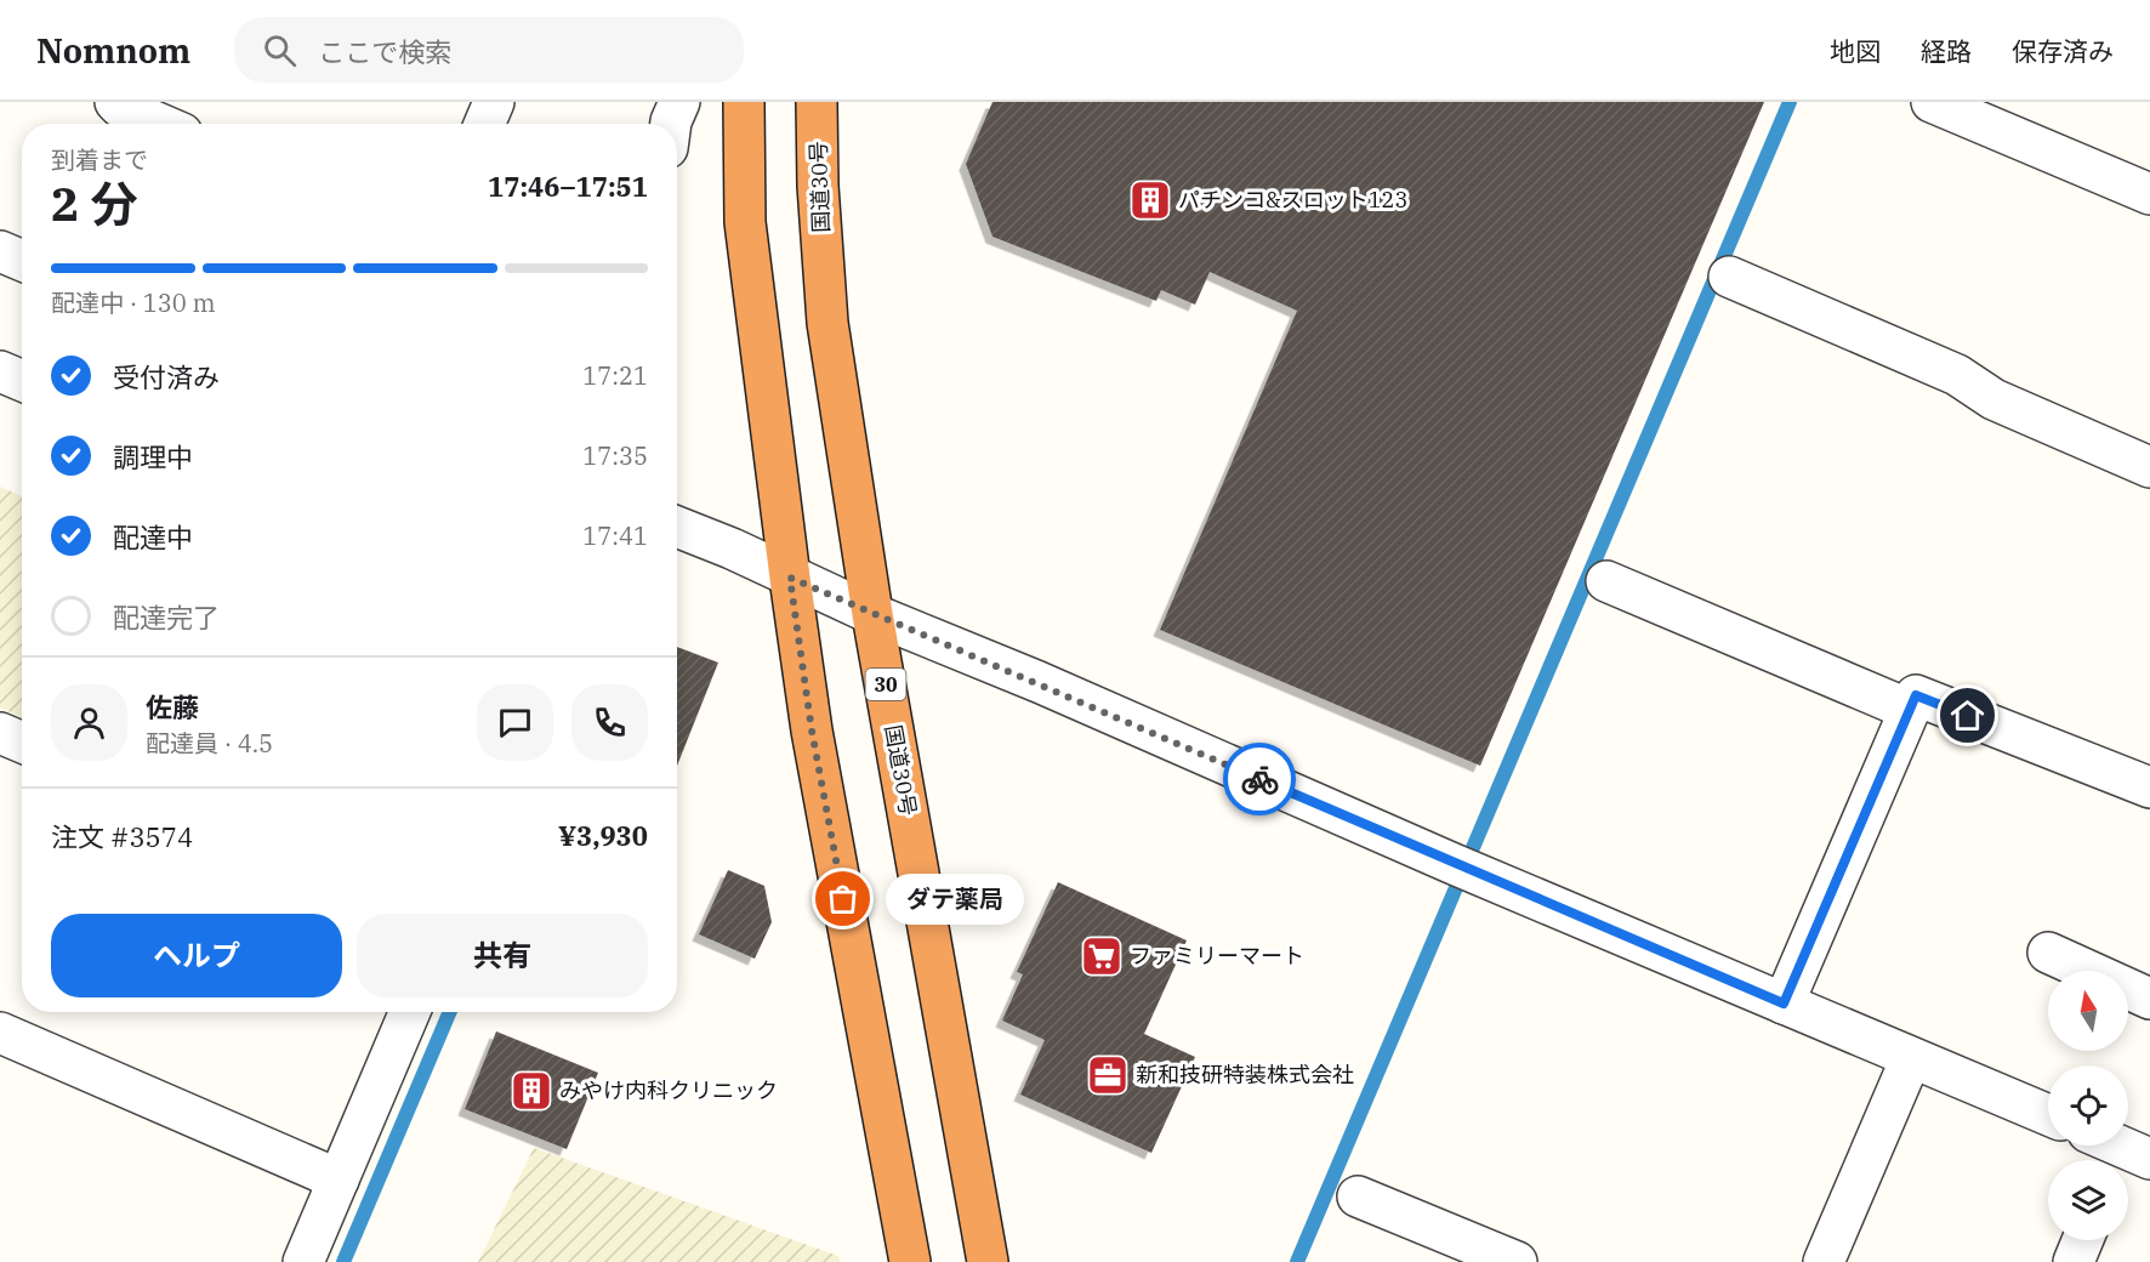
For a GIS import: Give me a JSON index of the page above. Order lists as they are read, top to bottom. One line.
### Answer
{"streets":{"highway":["国道30号","30"]},"places":{"building":["パチンコ&スロット123","みやけ内科クリニック"],"other":["ダテ薬局"],"supermarket":["ファミリーマート"],"office":["新和技研特装株式会社"]},"north":"top","page":{"header":"Nomnom","search":"ここで検索","nav":["地図","経路","保存済み"],"heading":["2 分","到着まで","17:46–17:51"],"panel":["佐藤","配達員 · 4.5","注文 #3574","¥3,930"],"bar":"配達中 · 130 m","list":[["受付済み","17:21"],["調理中","17:35"],["配達中","17:41"],"配達完了"],"bubble":"ダテ薬局","buttons":["ヘルプ","共有"]}}
